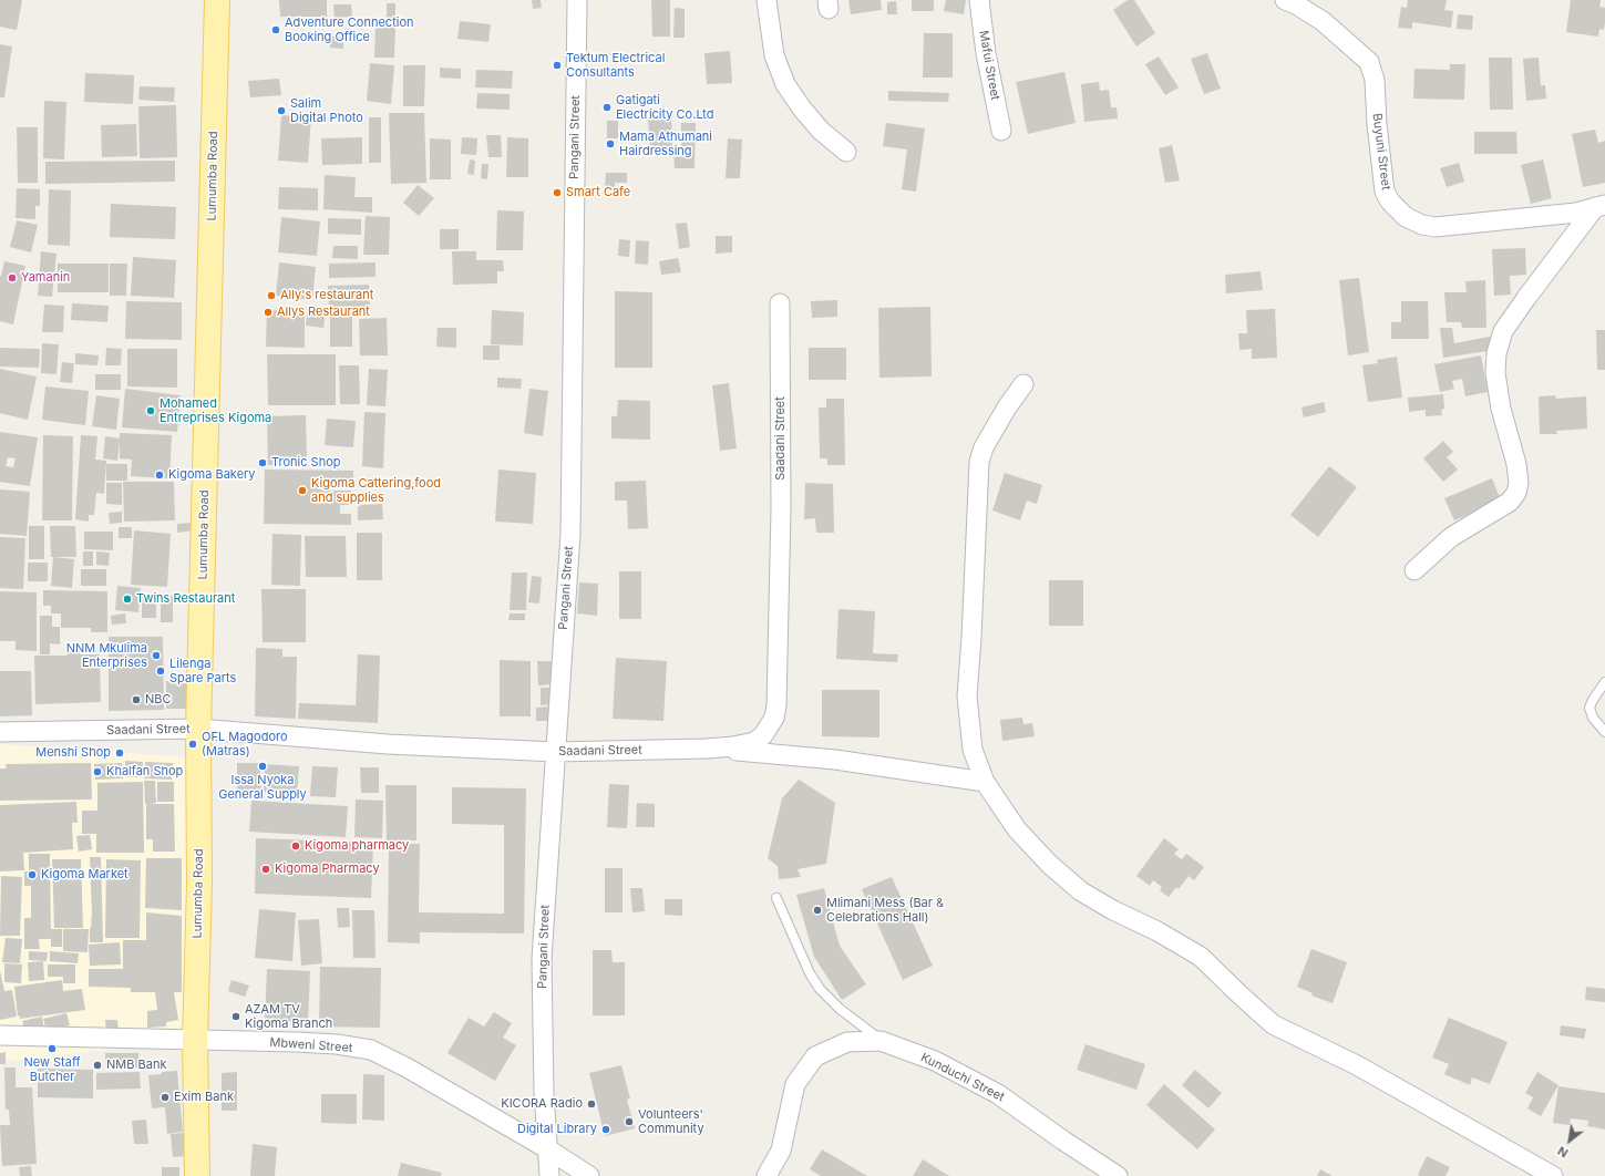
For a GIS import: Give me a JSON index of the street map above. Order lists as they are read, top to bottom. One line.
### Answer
{"streets":{"main road":["Lumumba Road"],"street":["Mafui Street","Pangani Street","Buyuni Street","Saadani Street","Mbweni Street","Kunduchi Street"]},"crossings":[["Pangani Street","Saadani Street"],["Pangani Street","Mbweni Street"],["Lumumba Road","Saadani Street"],["Lumumba Road","Mbweni Street"]],"places":["Adventure Connection Booking Office","Tektum Electrical Consultants","Gatigati Electricity Co.Ltd","Salim Digital Photo","Mama Athumani Hairdressing","Smart Cafe","Yamanin","Ally's restaurant","Allys Restaurant","Mohamed Entreprises Kigoma","Tronic Shop","Kigoma Bakery","Kigoma Cattering,food and supplies","Twins Restaurant","NNM Mkulima Enterprises","Lilenga Spare Parts","NBC","OFL Magodoro (Matras)","Menshi Shop","Issa Nyoka General Supply","Khalfan Shop","Kigoma pharmacy","Kigoma Pharmacy","Kigoma Market","Mlimani Mess (Bar & Celebrations Hall)","AZAM TV Kigoma Branch","New Staff Butcher","NMB Bank","Exim Bank","KICORA Radio","Volunteers' Community","Digital Library"],"north":"bottom left"}
